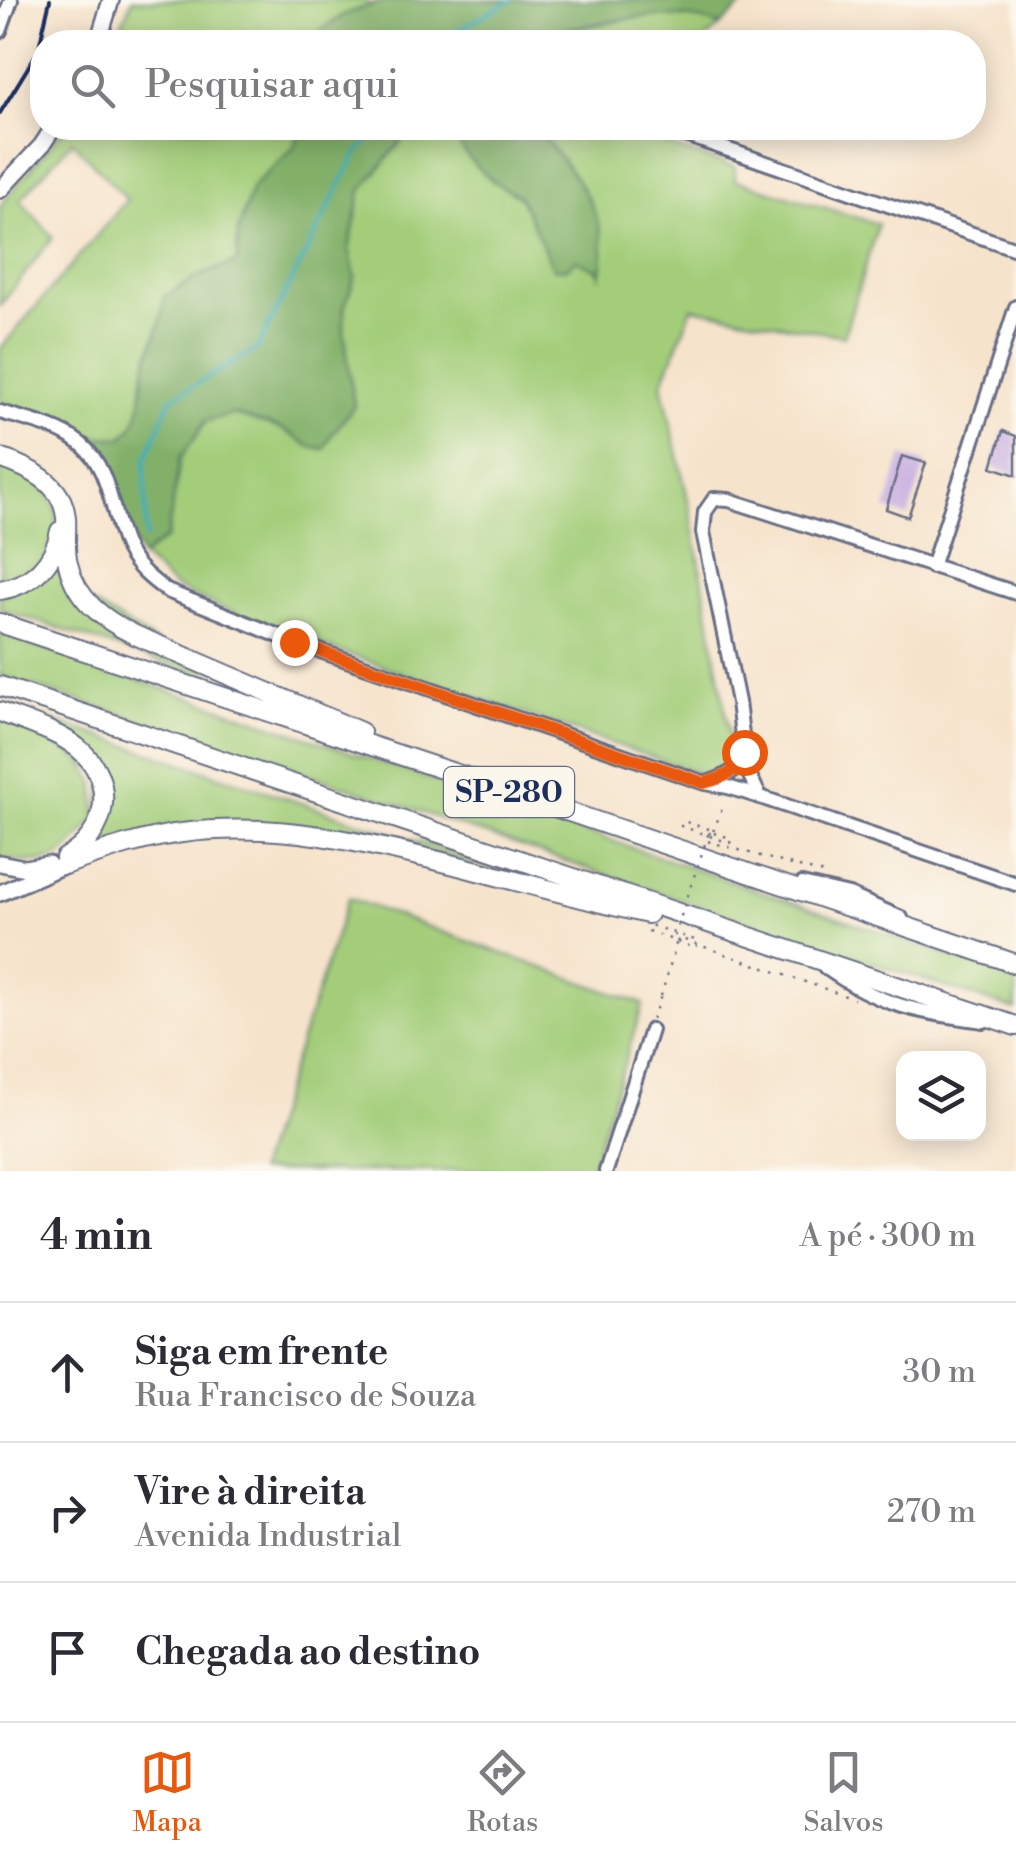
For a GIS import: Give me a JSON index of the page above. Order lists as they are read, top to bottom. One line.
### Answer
{"streets":{"highway":["SP-280"]},"page":{"search":"Pesquisar aqui","heading":["4 min","A pé · 300 m"],"list":[["Siga em frente","Rua Francisco de Souza","30 m"],["Vire à direita","Avenida Industrial","270 m"],"Chegada ao destino"],"nav":["Mapa","Rotas","Salvos"]}}
